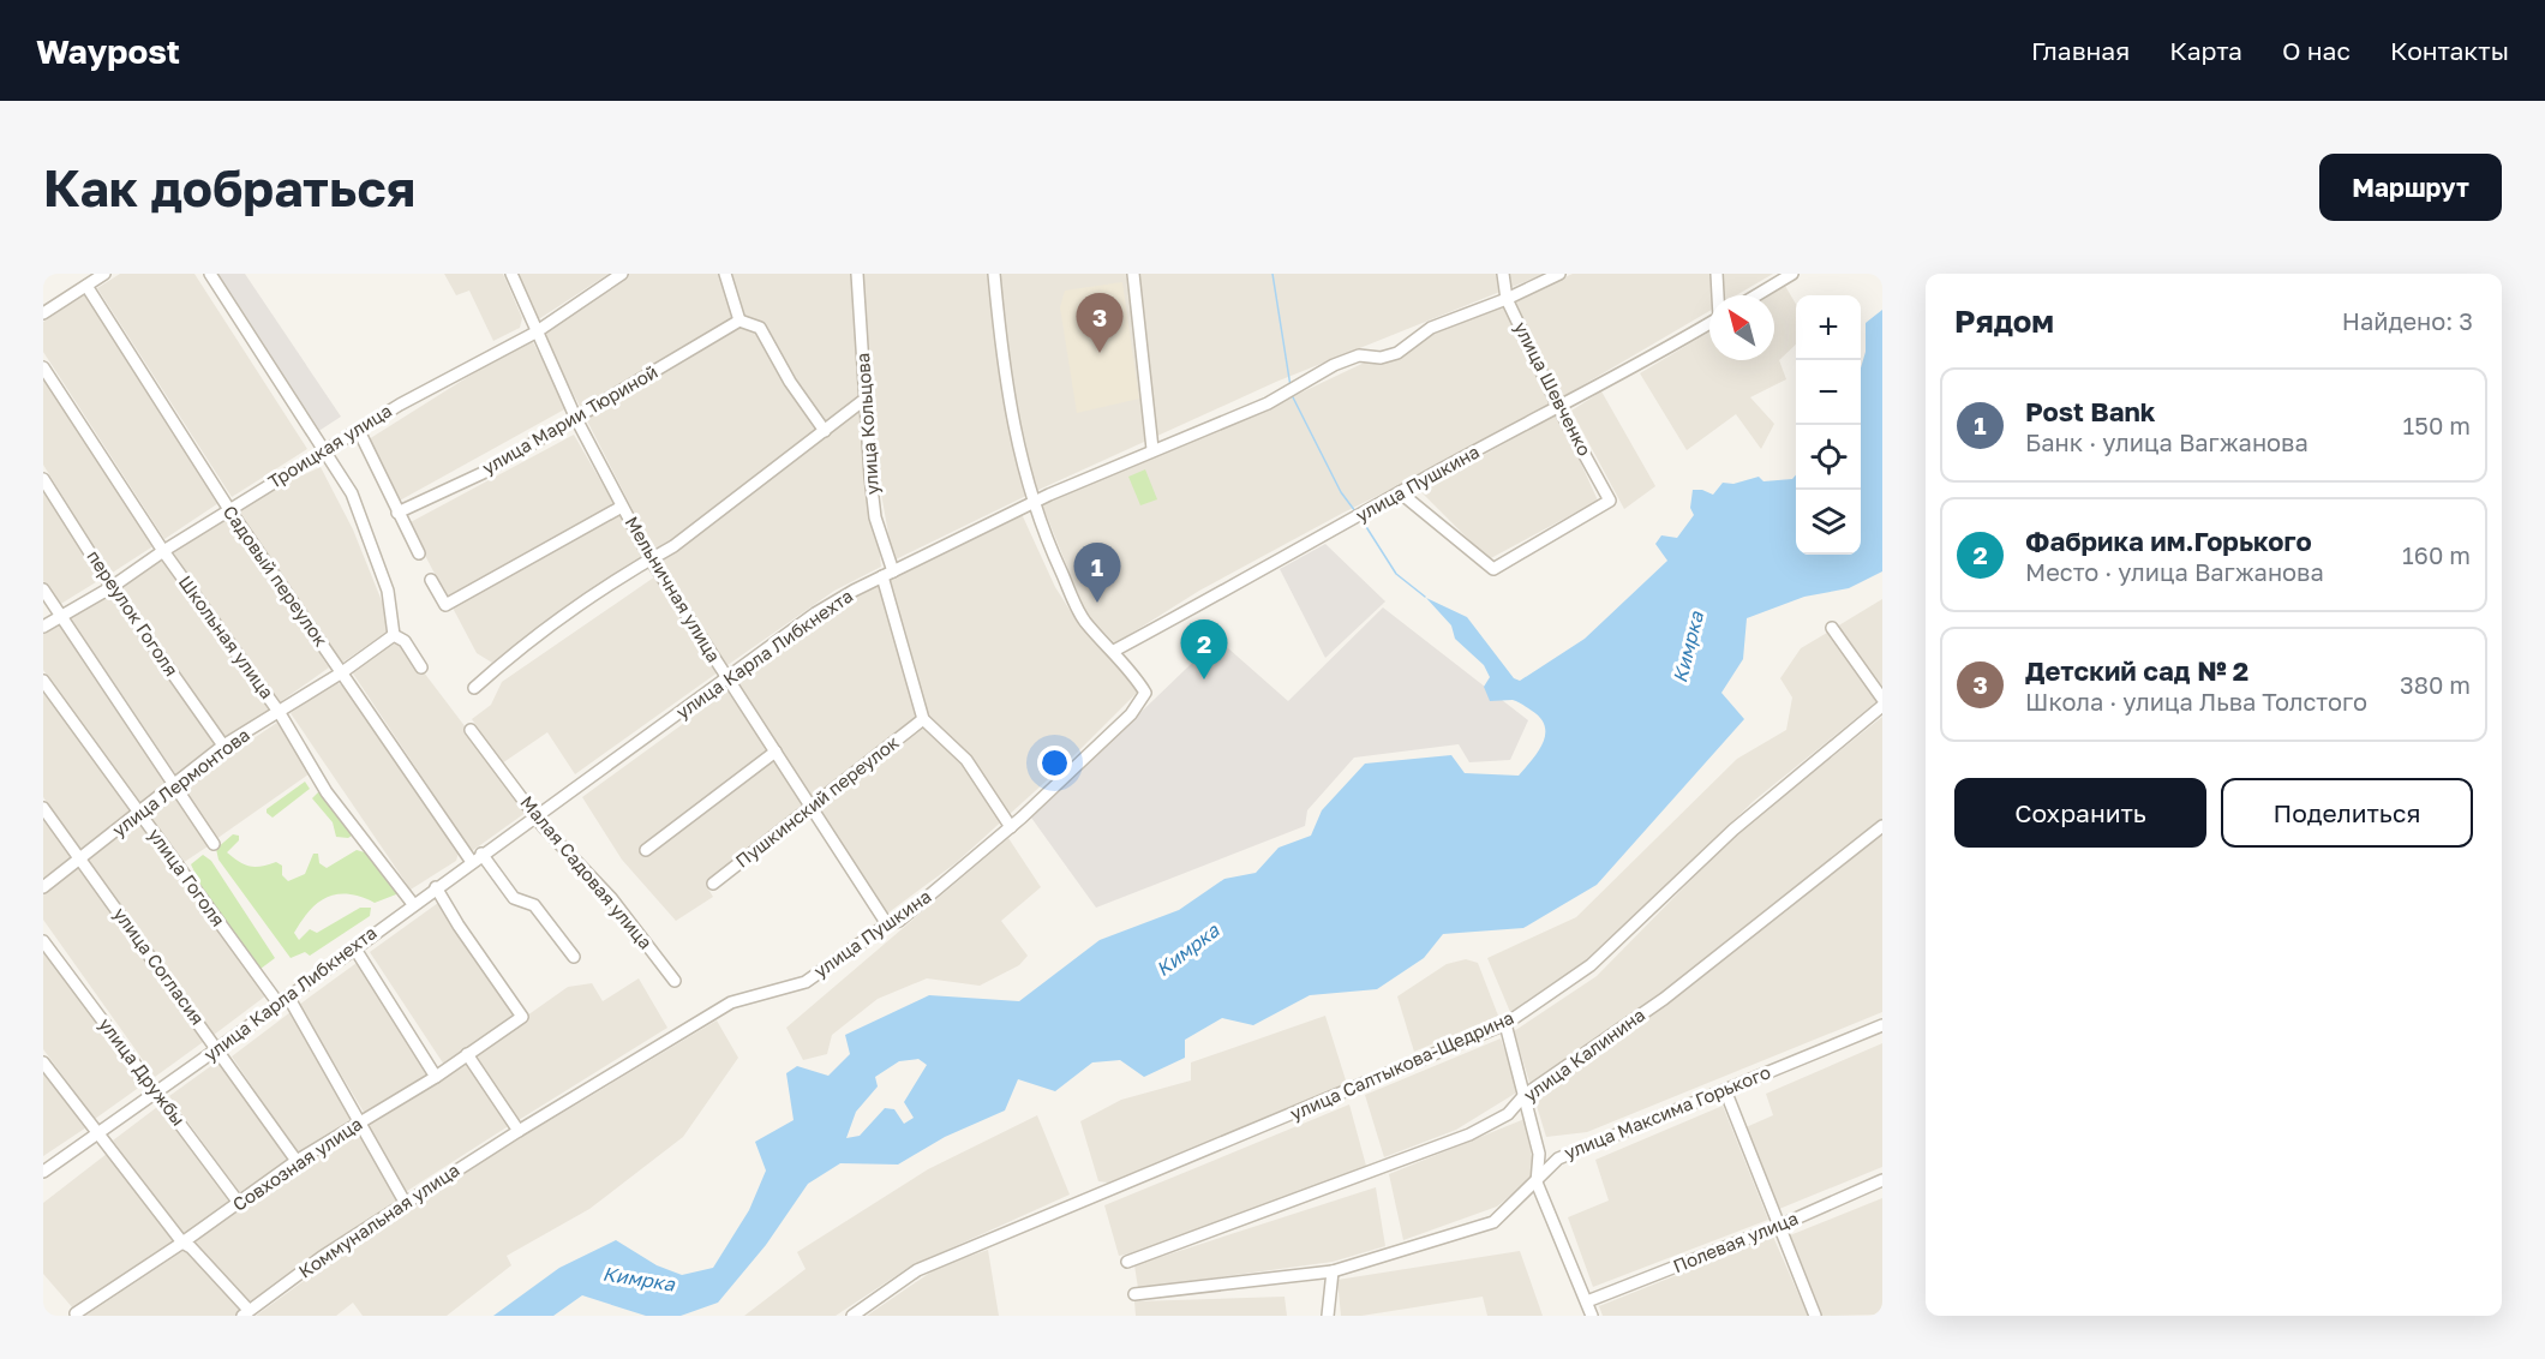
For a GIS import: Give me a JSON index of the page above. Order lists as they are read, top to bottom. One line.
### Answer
{"streets":{"street":["улица Шевченко","улица Марии Тюриной","улица Кольцова","Троицкая улица","улица Пушкина","Садовый переулок","Мельничная улица","переулок Гоголя","Школьная улица","улица Карла Либкнехта","улица Лермонтова","Пушкинский переулок","Малая Садовая улица","улица Гоголя","улица Согласия","улица Калинина","улица Салтыкова-Щедрина","улица Дружбы","улица Максима Горького","Совхозная улица","Коммунальная улица","Полевая улица"]},"crossings":[["улица Шевченко","улица Пушкина"],["улица Шевченко","улица Карла Либкнехта"],["улица Марии Тюриной","Мельничная улица"],["улица Кольцова","улица Карла Либкнехта"],["улица Кольцова","Пушкинский переулок"],["Троицкая улица","Садовый переулок"],["Троицкая улица","Мельничная улица"],["Троицкая улица","переулок Гоголя"],["Троицкая улица","Школьная улица"],["улица Пушкина","Мельничная улица"],["улица Пушкина","Коммунальная улица"],["Садовый переулок","улица Карла Либкнехта"],["Садовый переулок","улица Лермонтова"],["Мельничная улица","улица Карла Либкнехта"],["Мельничная улица","Пушкинский переулок"],["переулок Гоголя","улица Лермонтова"],["Школьная улица","улица Карла Либкнехта"],["Школьная улица","улица Лермонтова"],["улица Карла Либкнехта","Малая Садовая улица"],["улица Карла Либкнехта","улица Гоголя"],["улица Карла Либкнехта","улица Согласия"],["улица Карла Либкнехта","улица Дружбы"],["улица Карла Либкнехта","Совхозная улица"],["улица Лермонтова","улица Гоголя"],["улица Лермонтова","улица Согласия"],["улица Гоголя","Совхозная улица"],["улица Гоголя","Коммунальная улица"],["улица Согласия","Совхозная улица"],["улица Дружбы","Совхозная улица"]],"water":["Кимрка"],"north":"top left","page":{"header":"Waypost","nav":["Главная","Карта","О нас","Контакты"],"buttons":["Маршрут",["Сохранить","Поделиться"]],"title":"Как добраться","heading":["Рядом","Найдено: 3"],"pins":["3","1","2"],"map_buttons":["+","−"],"list":[{"mark":"1","name":"Post Bank","note":"Банк · улица Вагжанова","value":"150 m"},{"mark":"2","name":"Фабрика им.Горького","note":"Место · улица Вагжанова","value":"160 m"},{"mark":"3","name":"Детский сад № 2","note":"Школа · улица Льва Толстого","value":"380 m"}]}}
